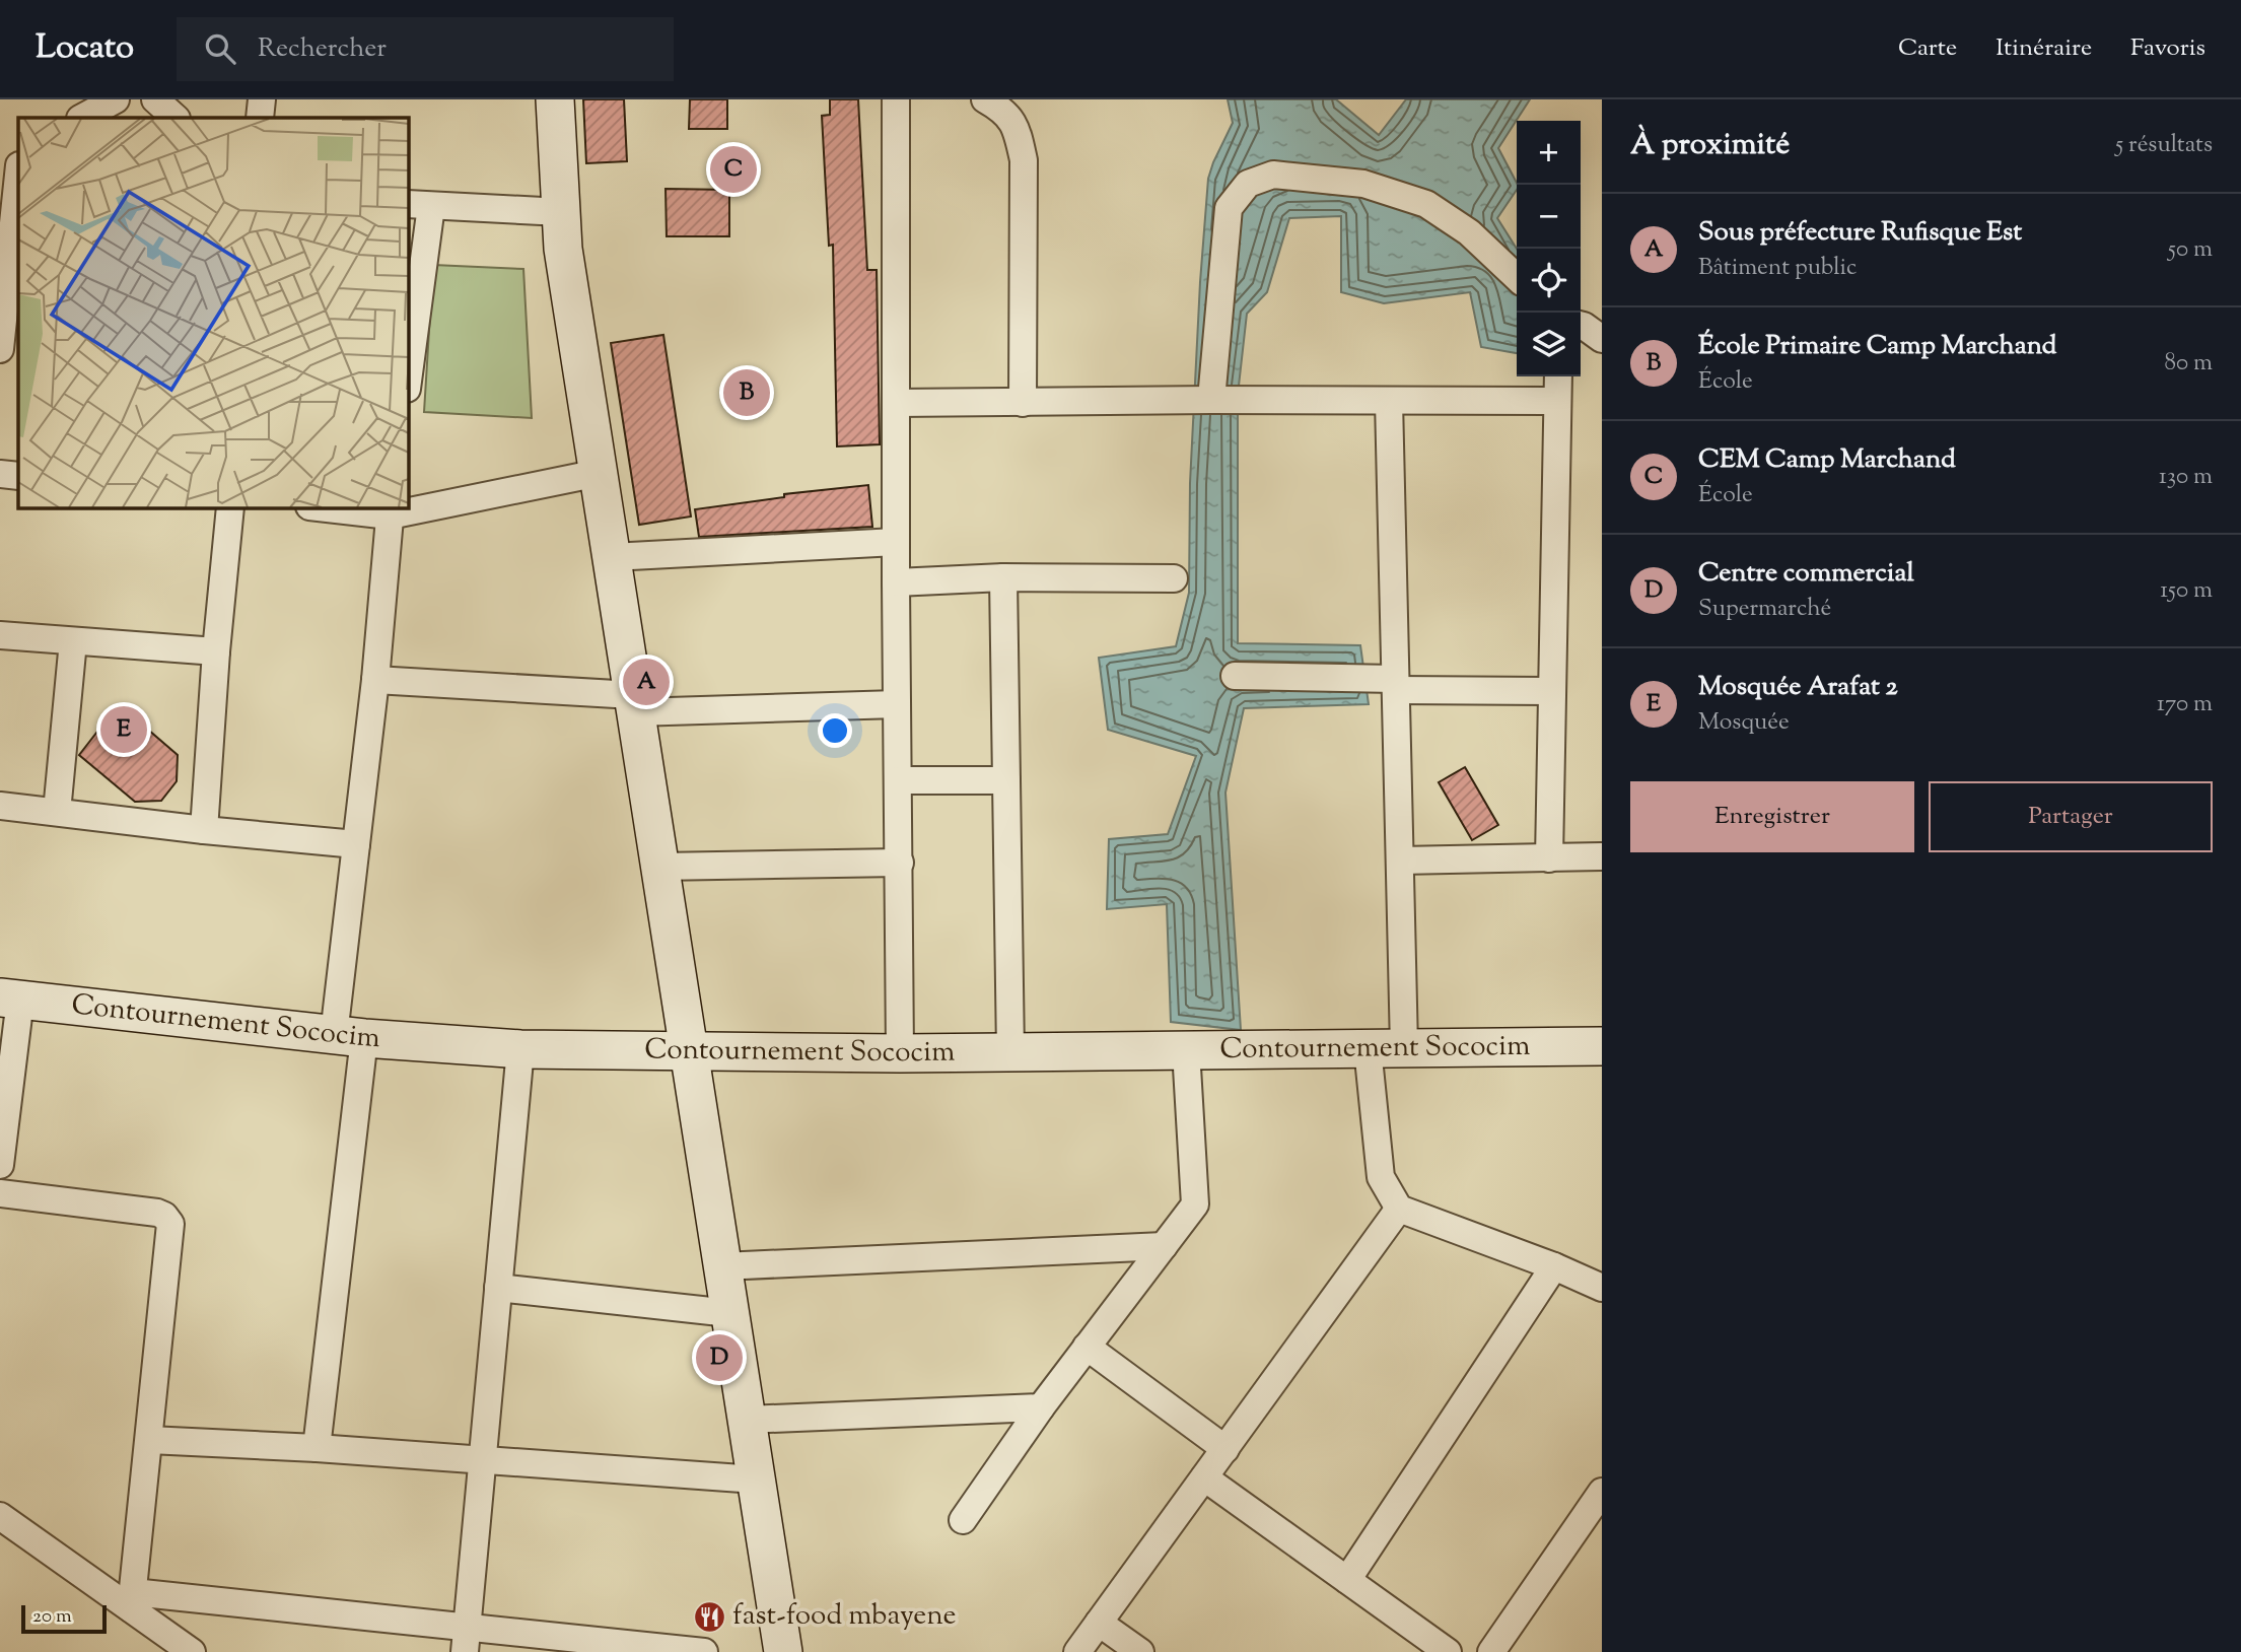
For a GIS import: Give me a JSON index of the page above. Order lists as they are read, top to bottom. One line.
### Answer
{"streets":{"street":["Contournement Sococim"]},"places":{"restaurant":["fast-food mbayene"]},"scale_bar":"20 m","page":{"header":"Locato","search":"Rechercher","nav":["Carte","Itinéraire","Favoris"],"heading":["À proximité","5 résultats"],"map_buttons":["+","−"],"pins":["C","B","A","E","D"],"list":[{"mark":"A","name":"Sous préfecture Rufisque Est","note":"Bâtiment public","value":"50 m"},{"mark":"B","name":"École Primaire Camp Marchand","note":"École","value":"80 m"},{"mark":"C","name":"CEM Camp Marchand","note":"École","value":"130 m"},{"mark":"D","name":"Centre commercial","note":"Supermarché","value":"150 m"},{"mark":"E","name":"Mosquée Arafat 2","note":"Mosquée","value":"170 m"}],"buttons":["Enregistrer","Partager"],"scale":"20 m"}}
